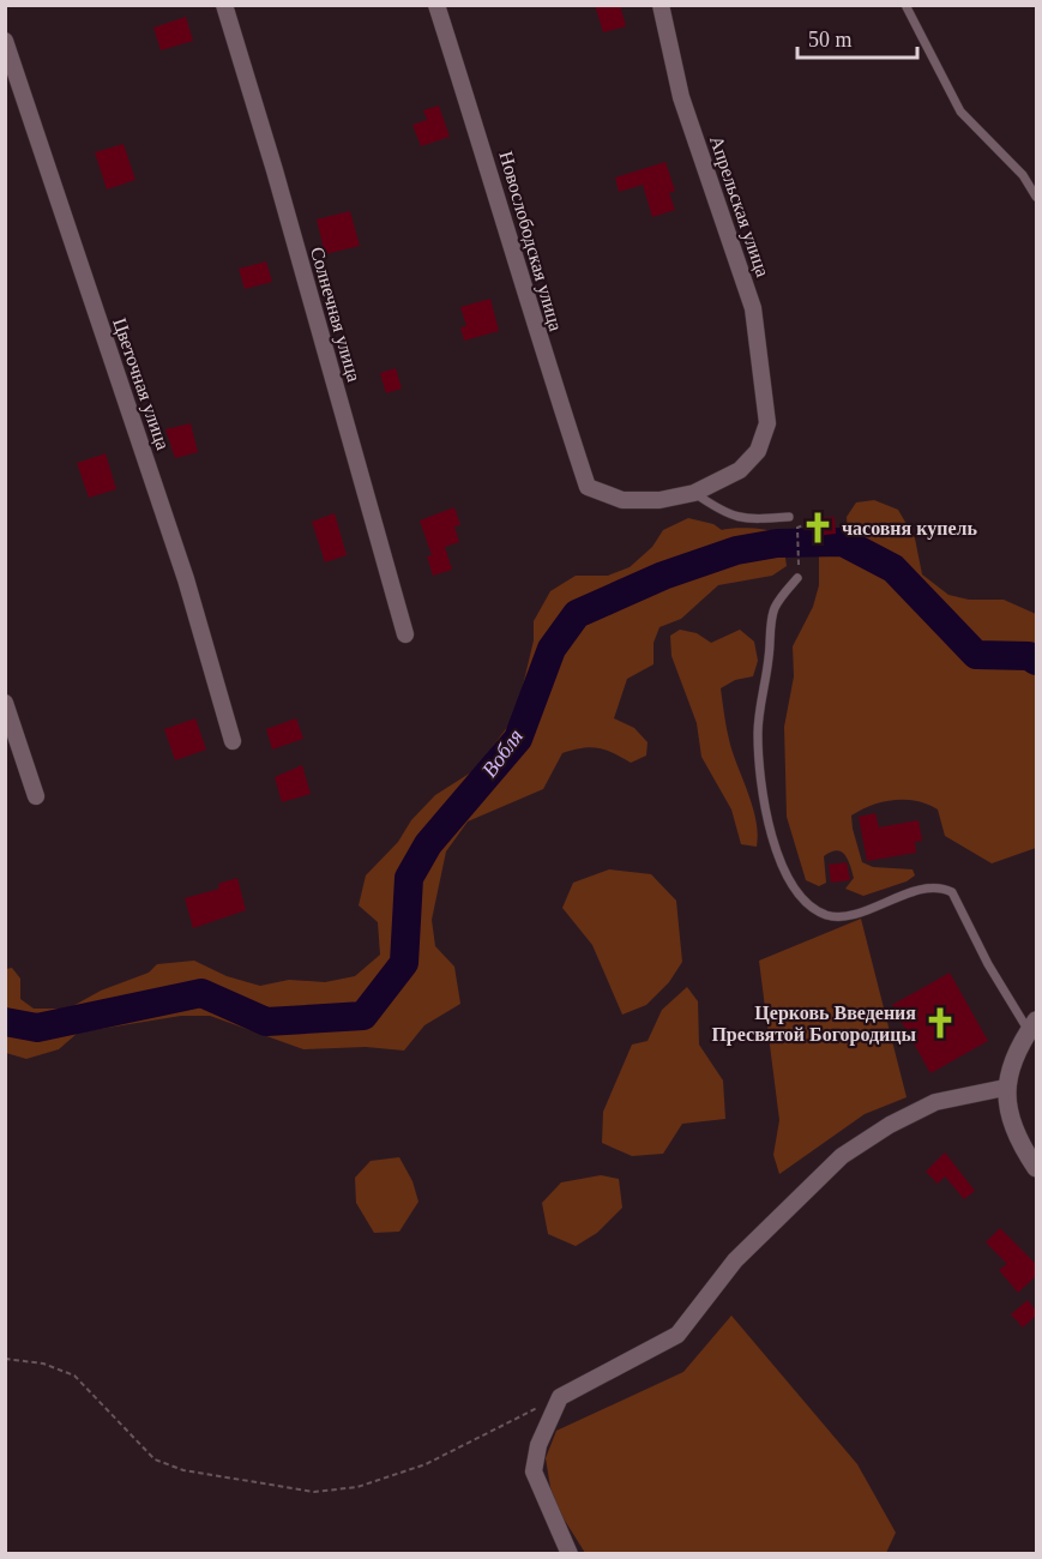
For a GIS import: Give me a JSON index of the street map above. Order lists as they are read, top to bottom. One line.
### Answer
{"streets":{"street":["Апрельская улица","Новослободская улица","Солнечная улица","Цветочная улица"]},"crossings":[["Апрельская улица","Новослободская улица"]],"water":["Вобля"],"places":{"church":["часовня купель","Церковь Введения Пресвятой Богородицы"]},"scale_bar":"50 m"}
